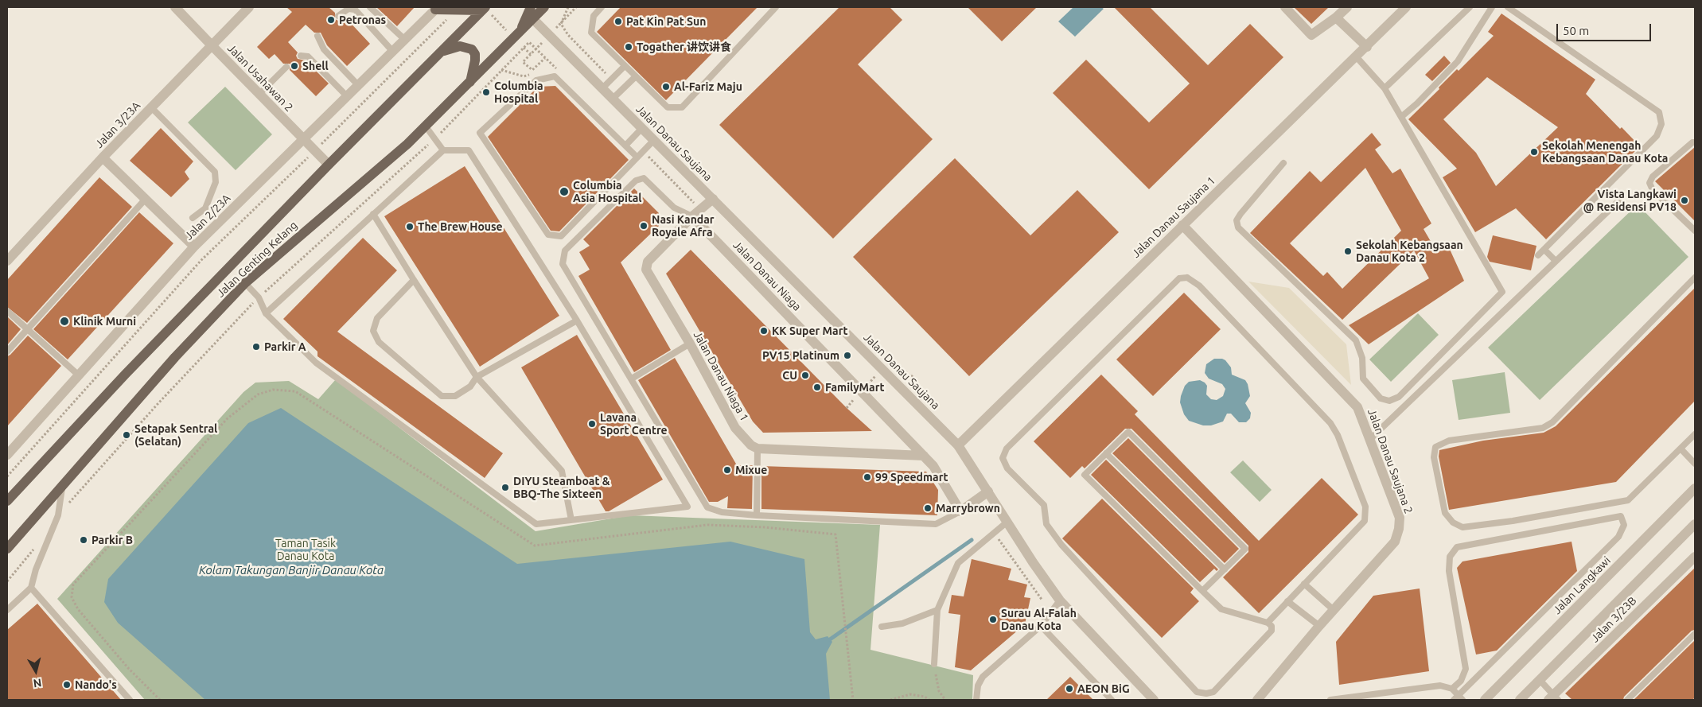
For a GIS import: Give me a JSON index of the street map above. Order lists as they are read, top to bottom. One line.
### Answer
{"streets":{"main road":["Jalan Genting Kelang"],"street":["Jalan Usahawan 2","Jalan 3/23A","Jalan Danau Saujana","Jalan 2/23A","Jalan Danau Saujana 1","Jalan Danau Niaga","Jalan Danau Niaga 1","Jalan Danau Saujana 2","Jalan Langkawi","Jalan 3/23B"]},"crossings":[["Jalan Usahawan 2","Jalan 3/23A"],["Jalan Usahawan 2","Jalan 2/23A"],["Jalan Usahawan 2","Jalan Genting Kelang"],["Jalan Danau Saujana","Jalan Danau Saujana 1"],["Jalan Danau Saujana","Jalan Genting Kelang"],["Jalan Danau Saujana","Jalan Danau Niaga 1"],["Jalan Danau Saujana 1","Jalan Danau Saujana 2"],["Jalan Danau Niaga","Jalan Danau Niaga 1"]],"water":["Kolam Takungan Banjir Danau Kota"],"parks":["Taman Tasik Danau Kota"],"places":["Petronas","Pat Kin Pat Sun","Togather 讲饮讲食","Shell","Al-Fariz Maju","Columbia Hospital","Sekolah Menengah Kebangsaan Danau Kota","Columbia Asia Hospital","Vista Langkawi @ Residensi PV18","Nasi Kandar Royale Afra","The Brew House","Sekolah Kebangsaan Danau Kota 2","Klinik Murni","KK Super Mart","Parkir A","PV15 Platinum","CU","FamilyMart","Lavana Sport Centre","Setapak Sentral (Selatan)","Mixue","99 Speedmart","DIYU Steamboat & BBQ-The Sixteen","Marrybrown","Parkir B","Surau Al-Falah Danau Kota","Nando's","AEON BiG"],"scale_bar":"50 m","north":"bottom"}
